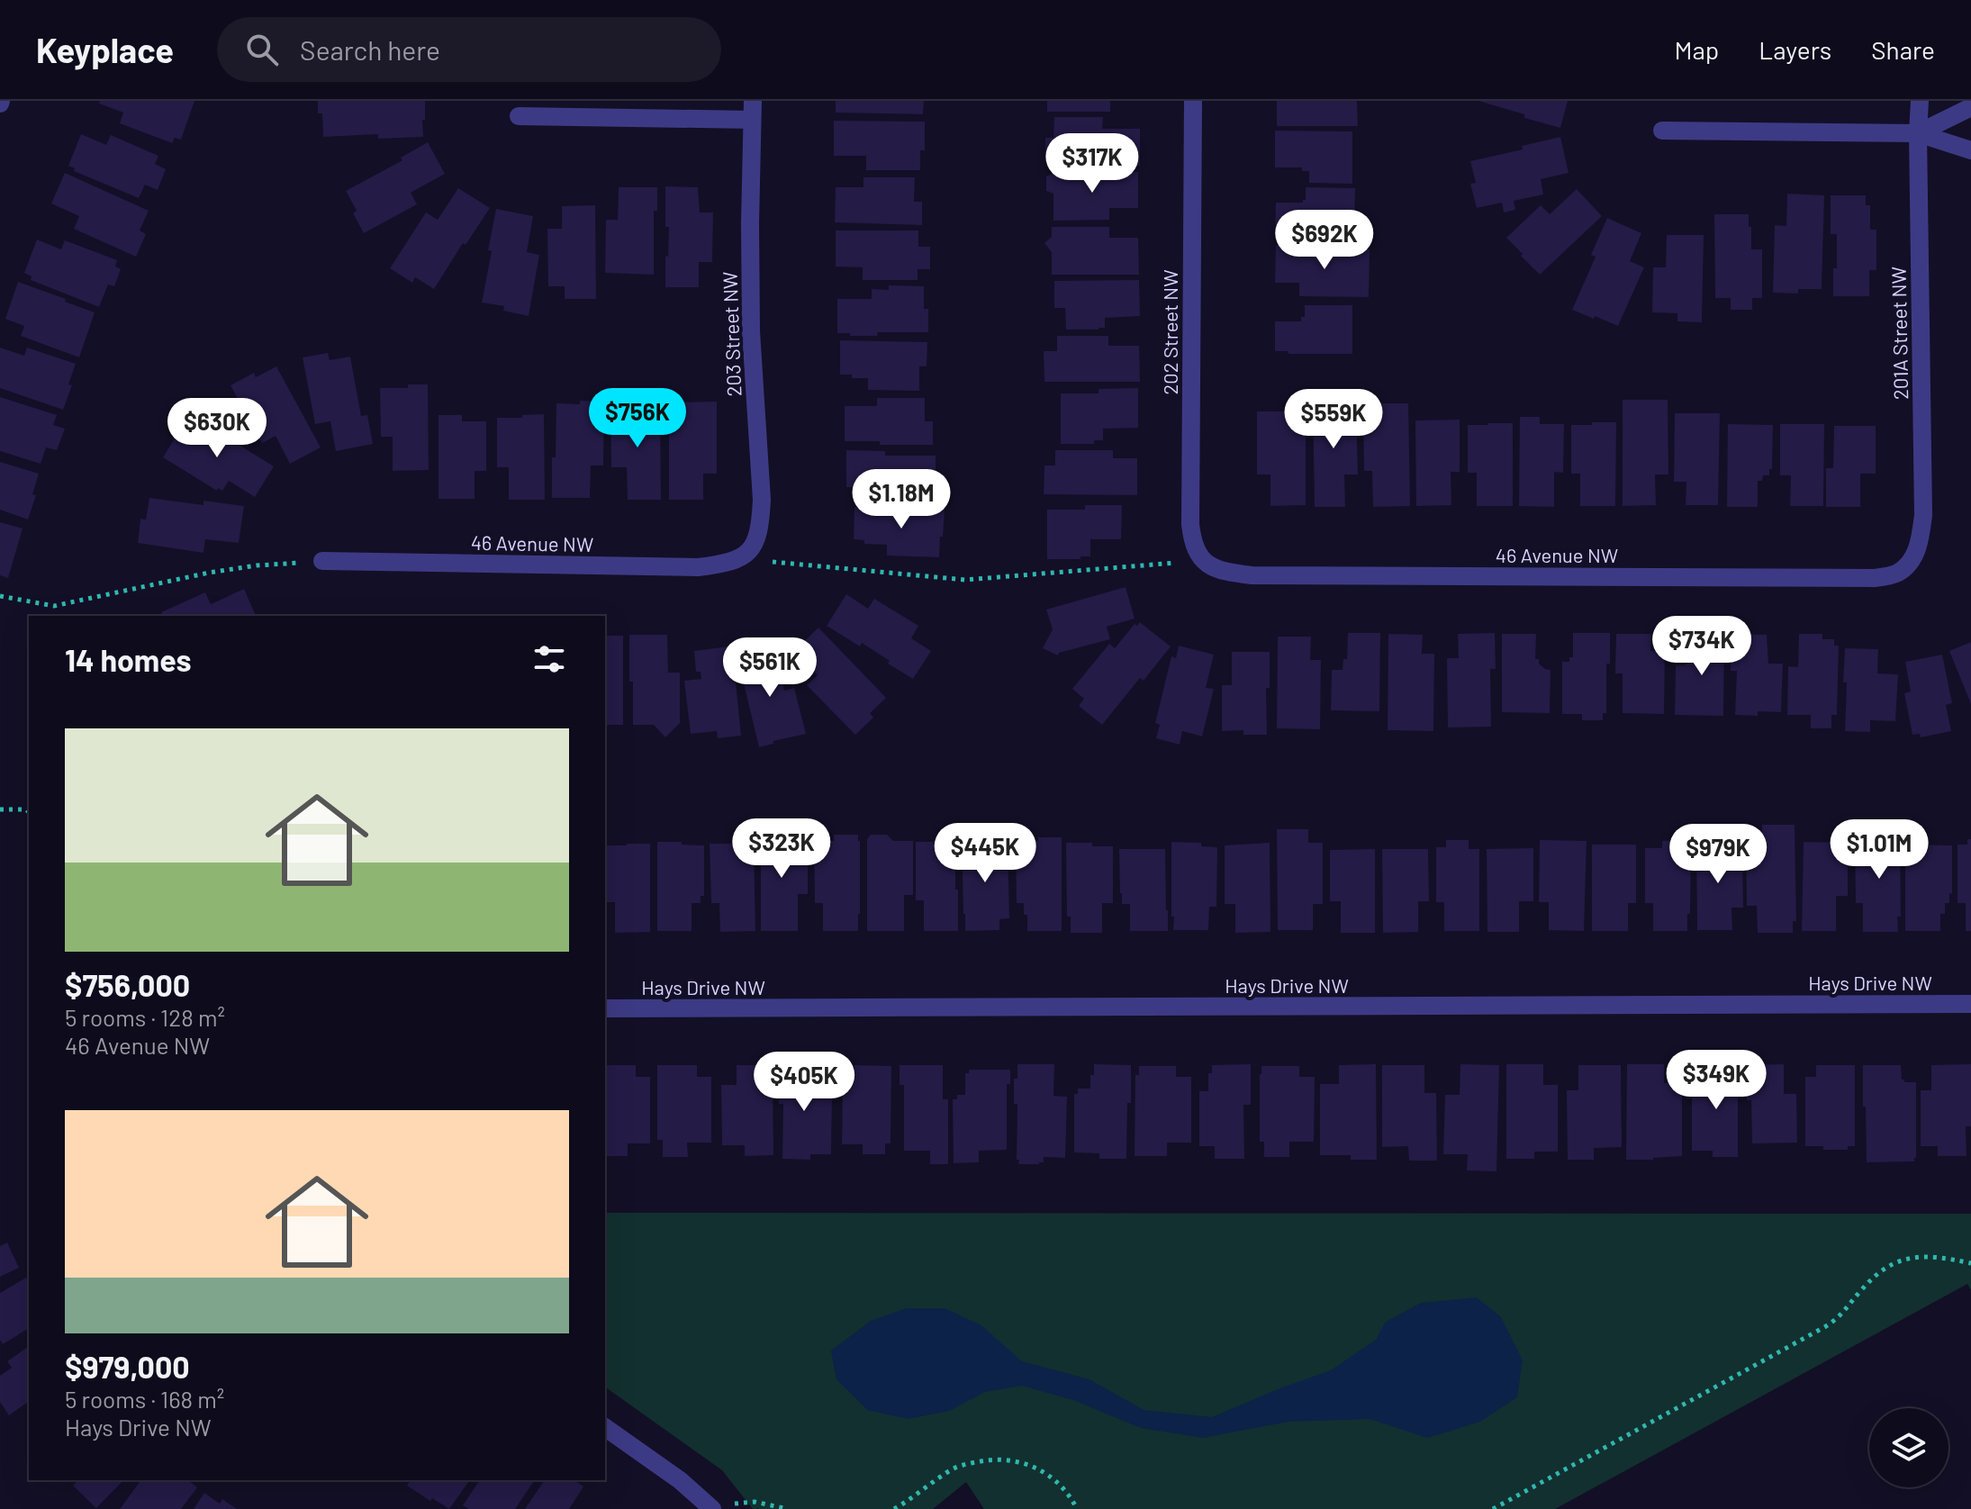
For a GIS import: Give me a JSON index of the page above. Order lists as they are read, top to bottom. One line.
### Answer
{"streets":{"street":["202 Street NW","201A Street NW","203 Street NW","46 Avenue NW","Hays Drive NW"]},"crossings":[["202 Street NW","46 Avenue NW"],["201A Street NW","46 Avenue NW"],["203 Street NW","46 Avenue NW"]],"page":{"header":"Keyplace","search":"Search here","nav":["Map","Layers","Share"],"price":["$317K","$692K","$756K","$559K","$630K","$1.18M","$734K","$561K","$323K","$1.01M","$445K","$979K","$349K","$405K"],"heading":"14 homes","list":[{"name":"$756,000","note":"5 rooms · 128 m² · 46 Avenue NW"},{"name":"$979,000","note":"5 rooms · 168 m² · Hays Drive NW"}]}}
